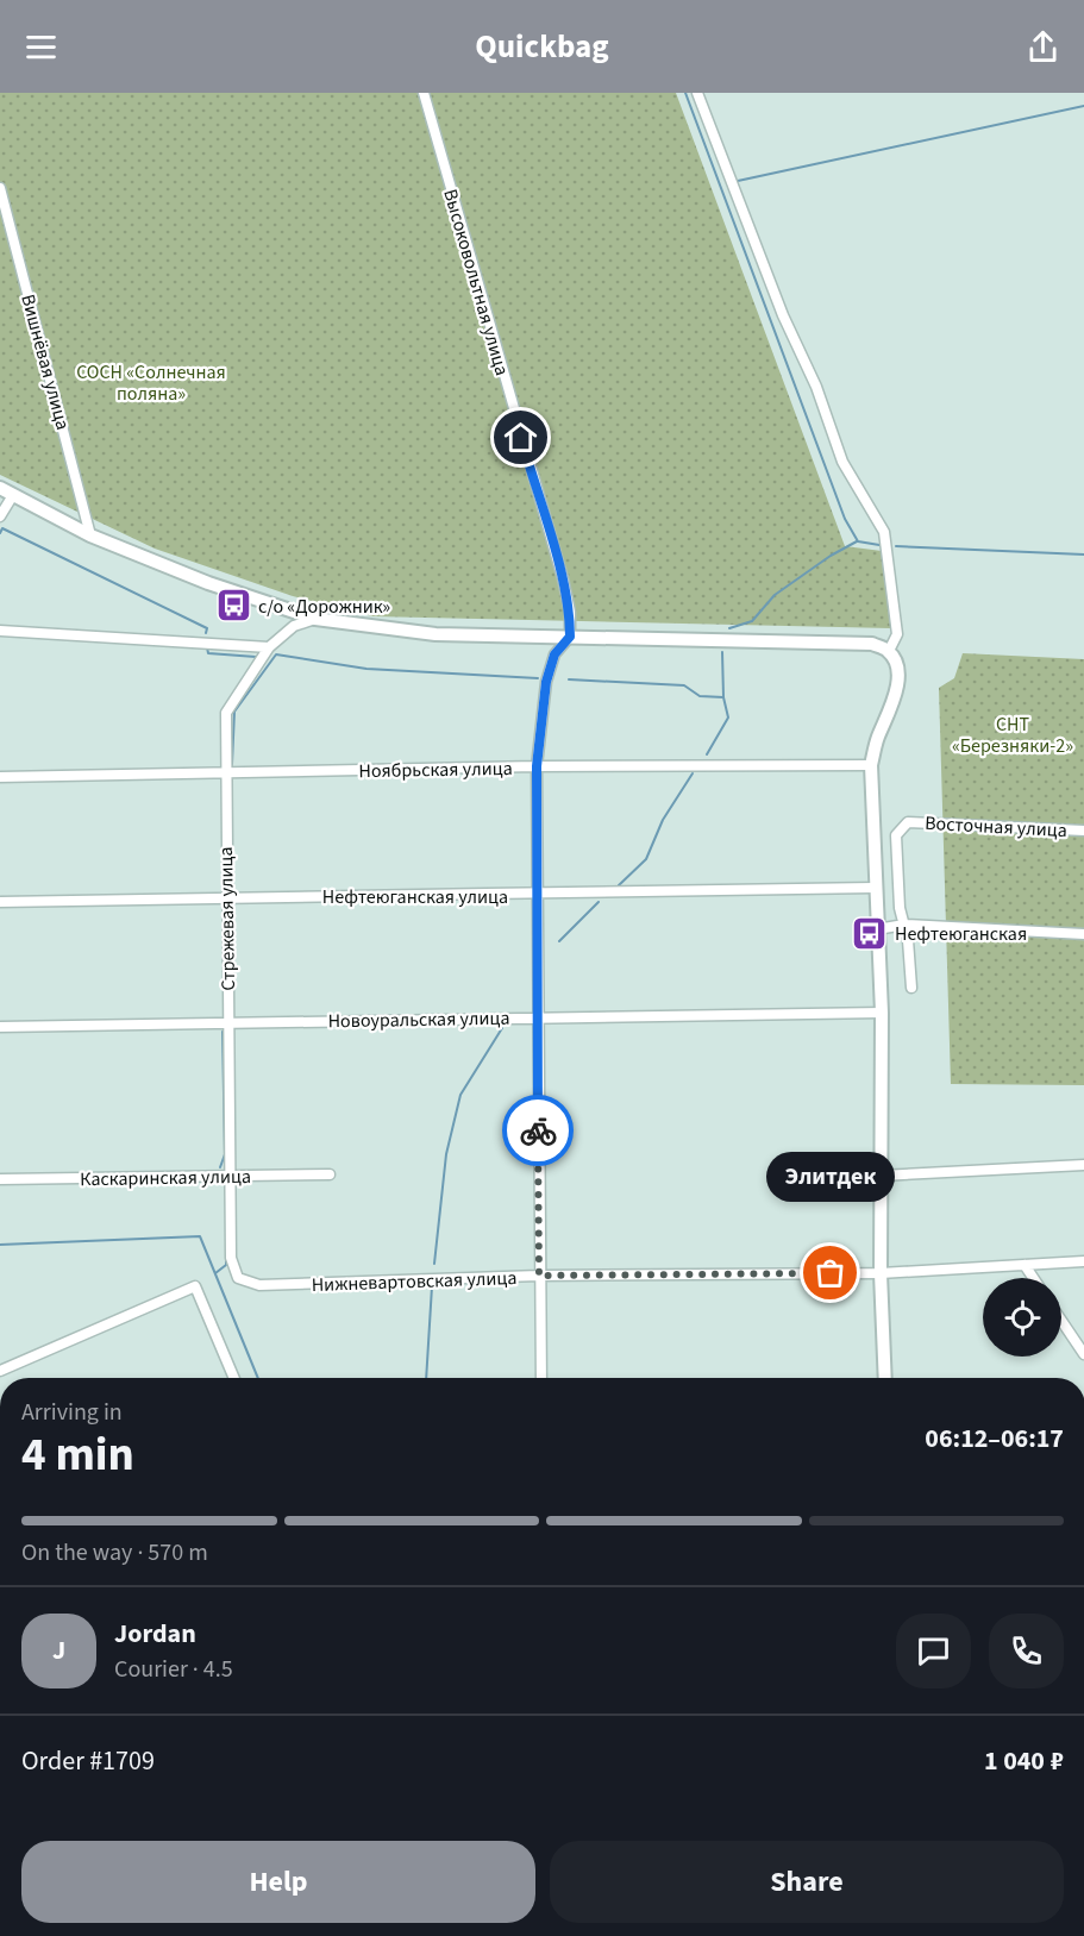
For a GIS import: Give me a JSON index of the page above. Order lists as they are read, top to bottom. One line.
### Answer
{"streets":{"street":["Высоковольтная улица","Вишнёвая улица","Ноябрьская улица","Восточная улица","Нефтеюганская улица","Стрежевая улица","Новоуральская улица","Каскаринская улица","Нижневартовская улица"]},"crossings":[["Ноябрьская улица","Стрежевая улица"],["Нефтеюганская улица","Стрежевая улица"],["Стрежевая улица","Новоуральская улица"],["Стрежевая улица","Каскаринская улица"],["Стрежевая улица","Нижневартовская улица"]],"parks":["СОСН «Солнечная поляна»","СНТ «Березняки-2»"],"places":{"bus stop":["с/о «Дорожник»","Нефтеюганская"],"other":["Элитдек"]},"page":{"header":"Quickbag","bubble":"Элитдек","heading":["4 min","Arriving in","06:12–06:17"],"panel":["Jordan","Courier · 4.5","Order #1709","1 040 ₽"],"bar":"On the way · 570 m","round":"J","buttons":["Help","Share"]}}
